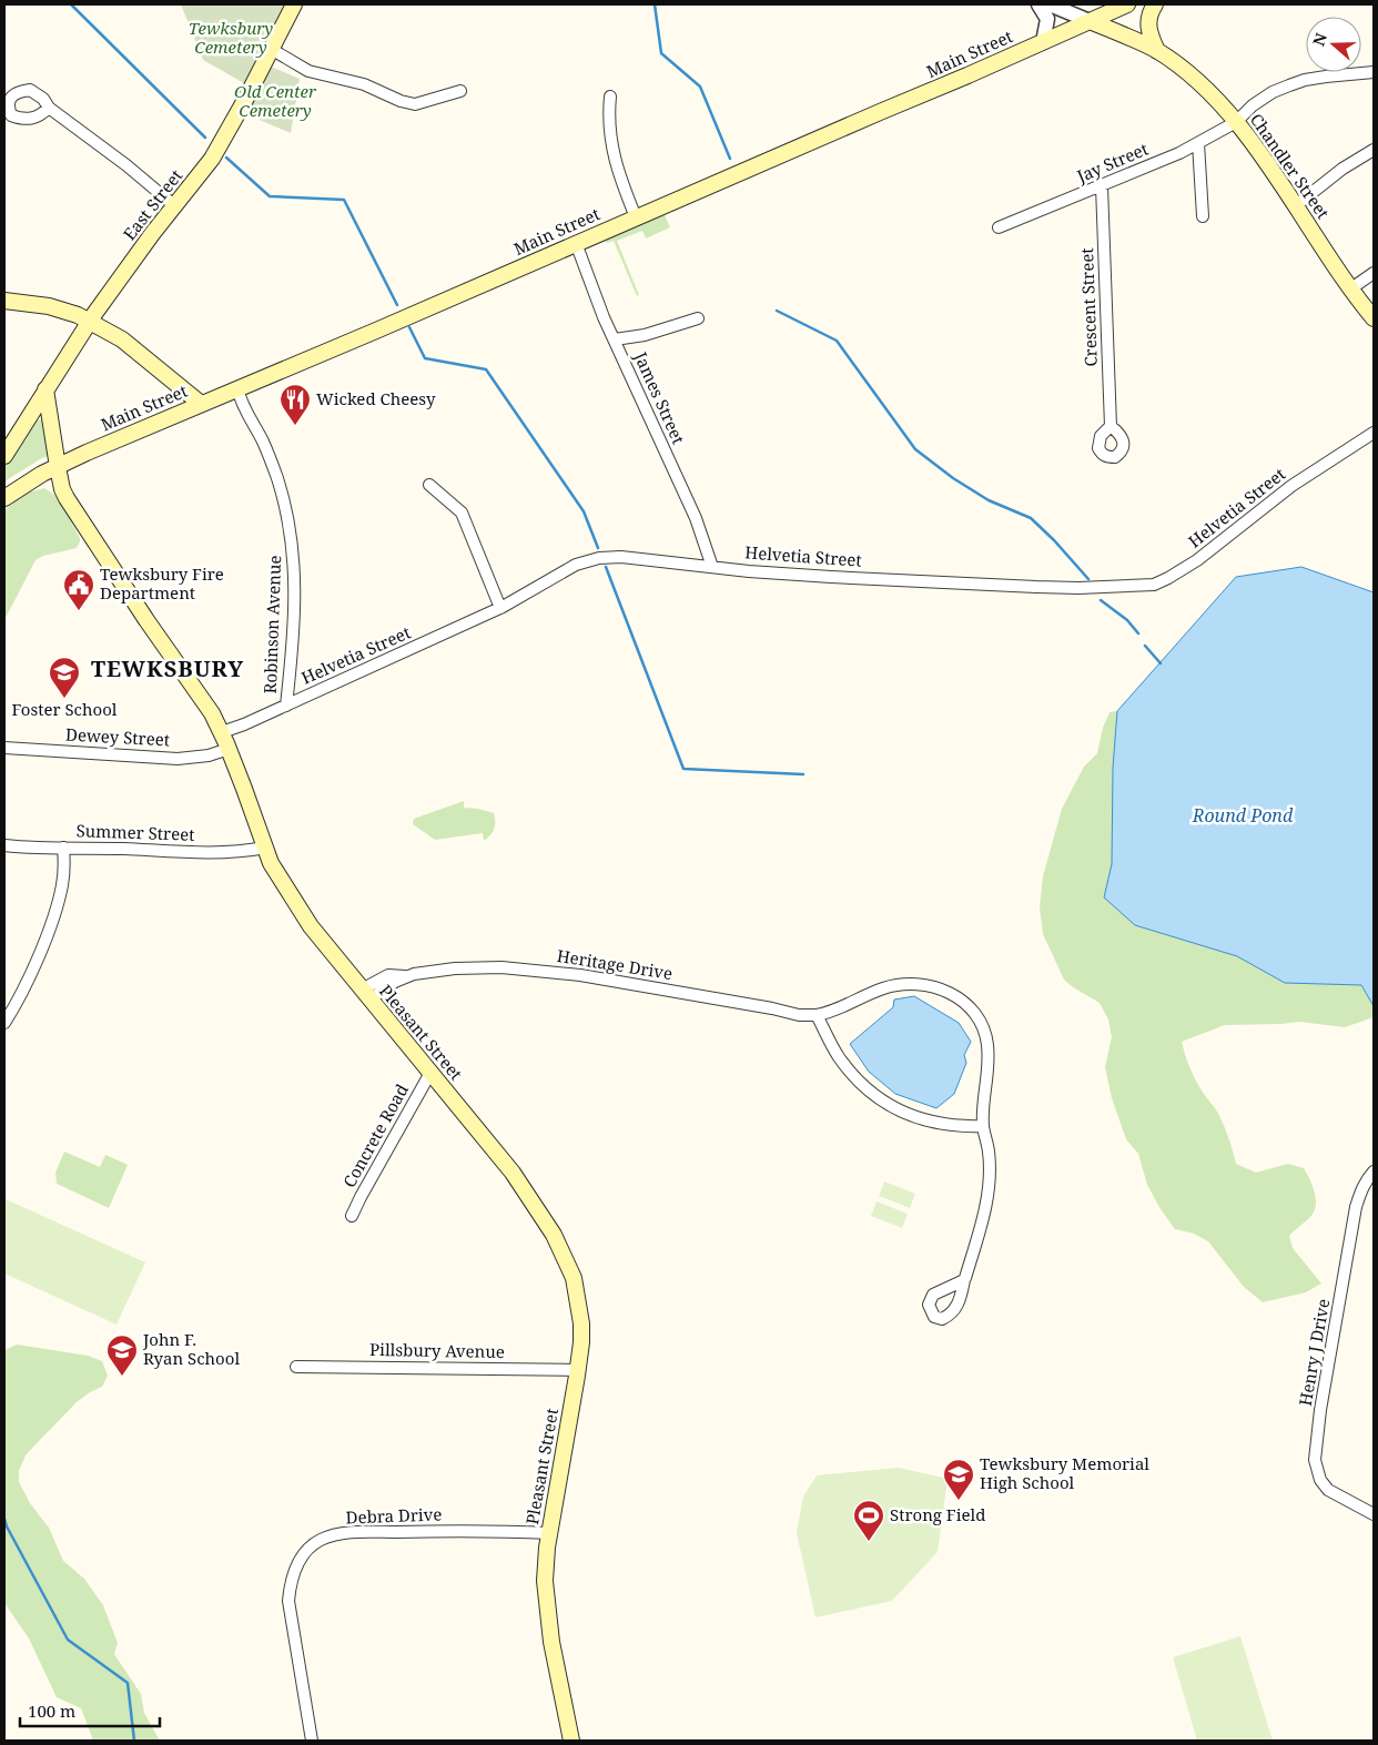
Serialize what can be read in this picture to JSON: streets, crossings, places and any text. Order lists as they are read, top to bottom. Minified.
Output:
{"streets":{"main road":["Main Street","Chandler Street","East Street","Pleasant Street"],"street":["Jay Street","Crescent Street","James Street","Helvetia Street","Robinson Avenue","Dewey Street","Summer Street","Heritage Drive","Concrete Road","Pillsbury Avenue","Henry J Drive","Debra Drive"]},"crossings":[["Main Street","Chandler Street"],["Main Street","James Street"],["Main Street","Robinson Avenue"],["Main Street","Pleasant Street"],["Jay Street","Chandler Street"],["Jay Street","Crescent Street"],["East Street","Pleasant Street"],["James Street","Helvetia Street"],["Helvetia Street","Robinson Avenue"],["Helvetia Street","Pleasant Street"],["Dewey Street","Pleasant Street"],["Summer Street","Pleasant Street"],["Heritage Drive","Pleasant Street"],["Pleasant Street","Concrete Road"],["Pleasant Street","Pillsbury Avenue"],["Pleasant Street","Debra Drive"]],"districts":["TEWKSBURY"],"water":["Round Pond"],"parks":["Tewksbury Cemetery","Old Center Cemetery"],"places":{"restaurant":["Wicked Cheesy"],"public building":["Tewksbury Fire Department"],"school or university":["Foster School","John F. Ryan School","Tewksbury Memorial High School"],"sports":["Strong Field"]},"scale_bar":"100 m","north":"left"}
